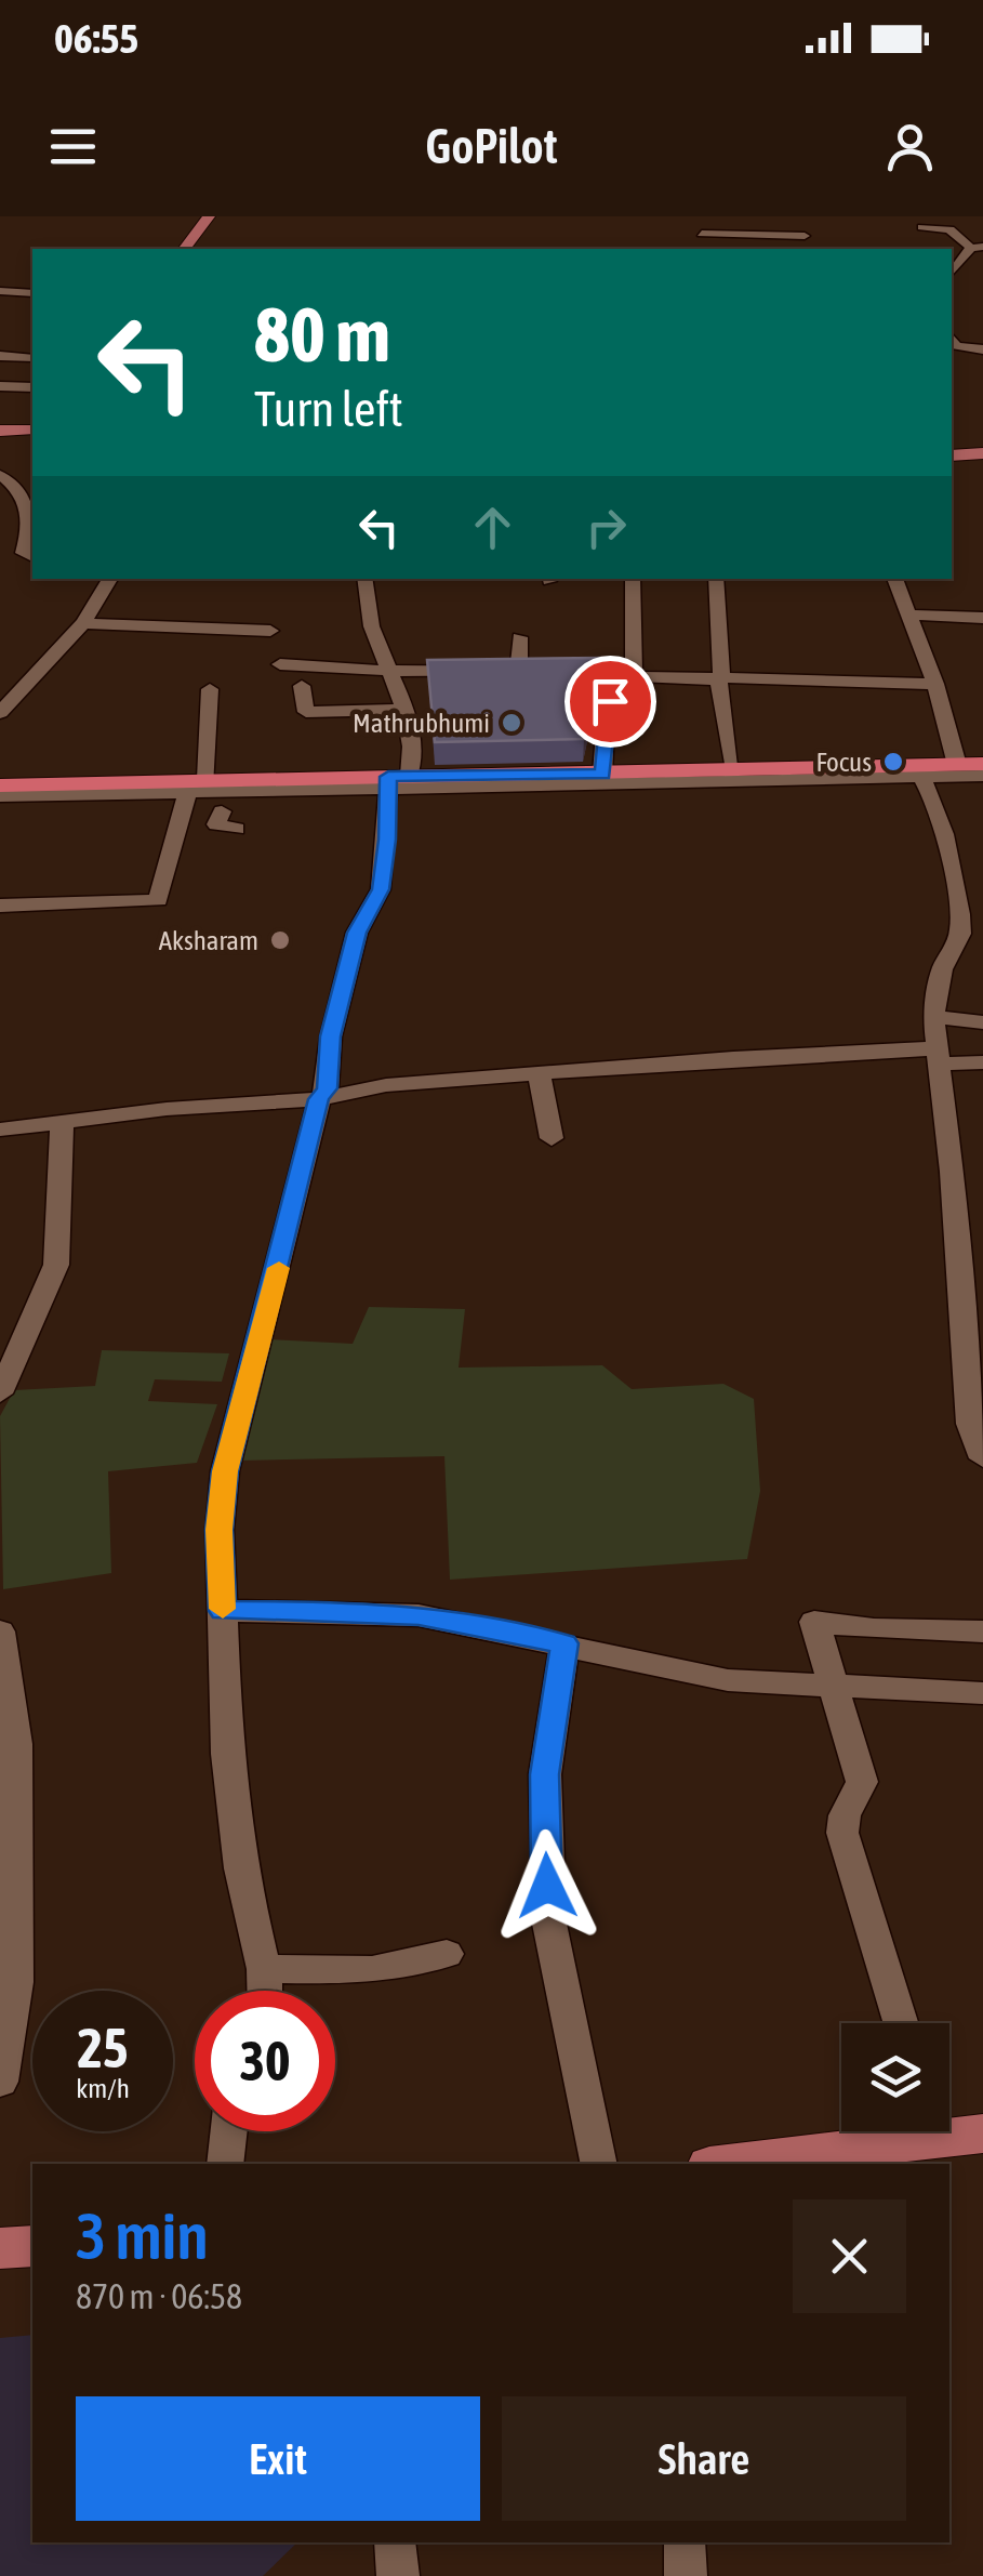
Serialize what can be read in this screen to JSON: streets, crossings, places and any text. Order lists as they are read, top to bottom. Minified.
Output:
{"places":["Mathrubhumi","Focus","Aksharam"],"page":{"status":"06:55","header":"GoPilot","turn":["80 m","Turn left"],"speed":"25 km/h","limit":"30","heading":["3 min","870 m · 06:58"],"buttons":["Exit","Share"]}}
